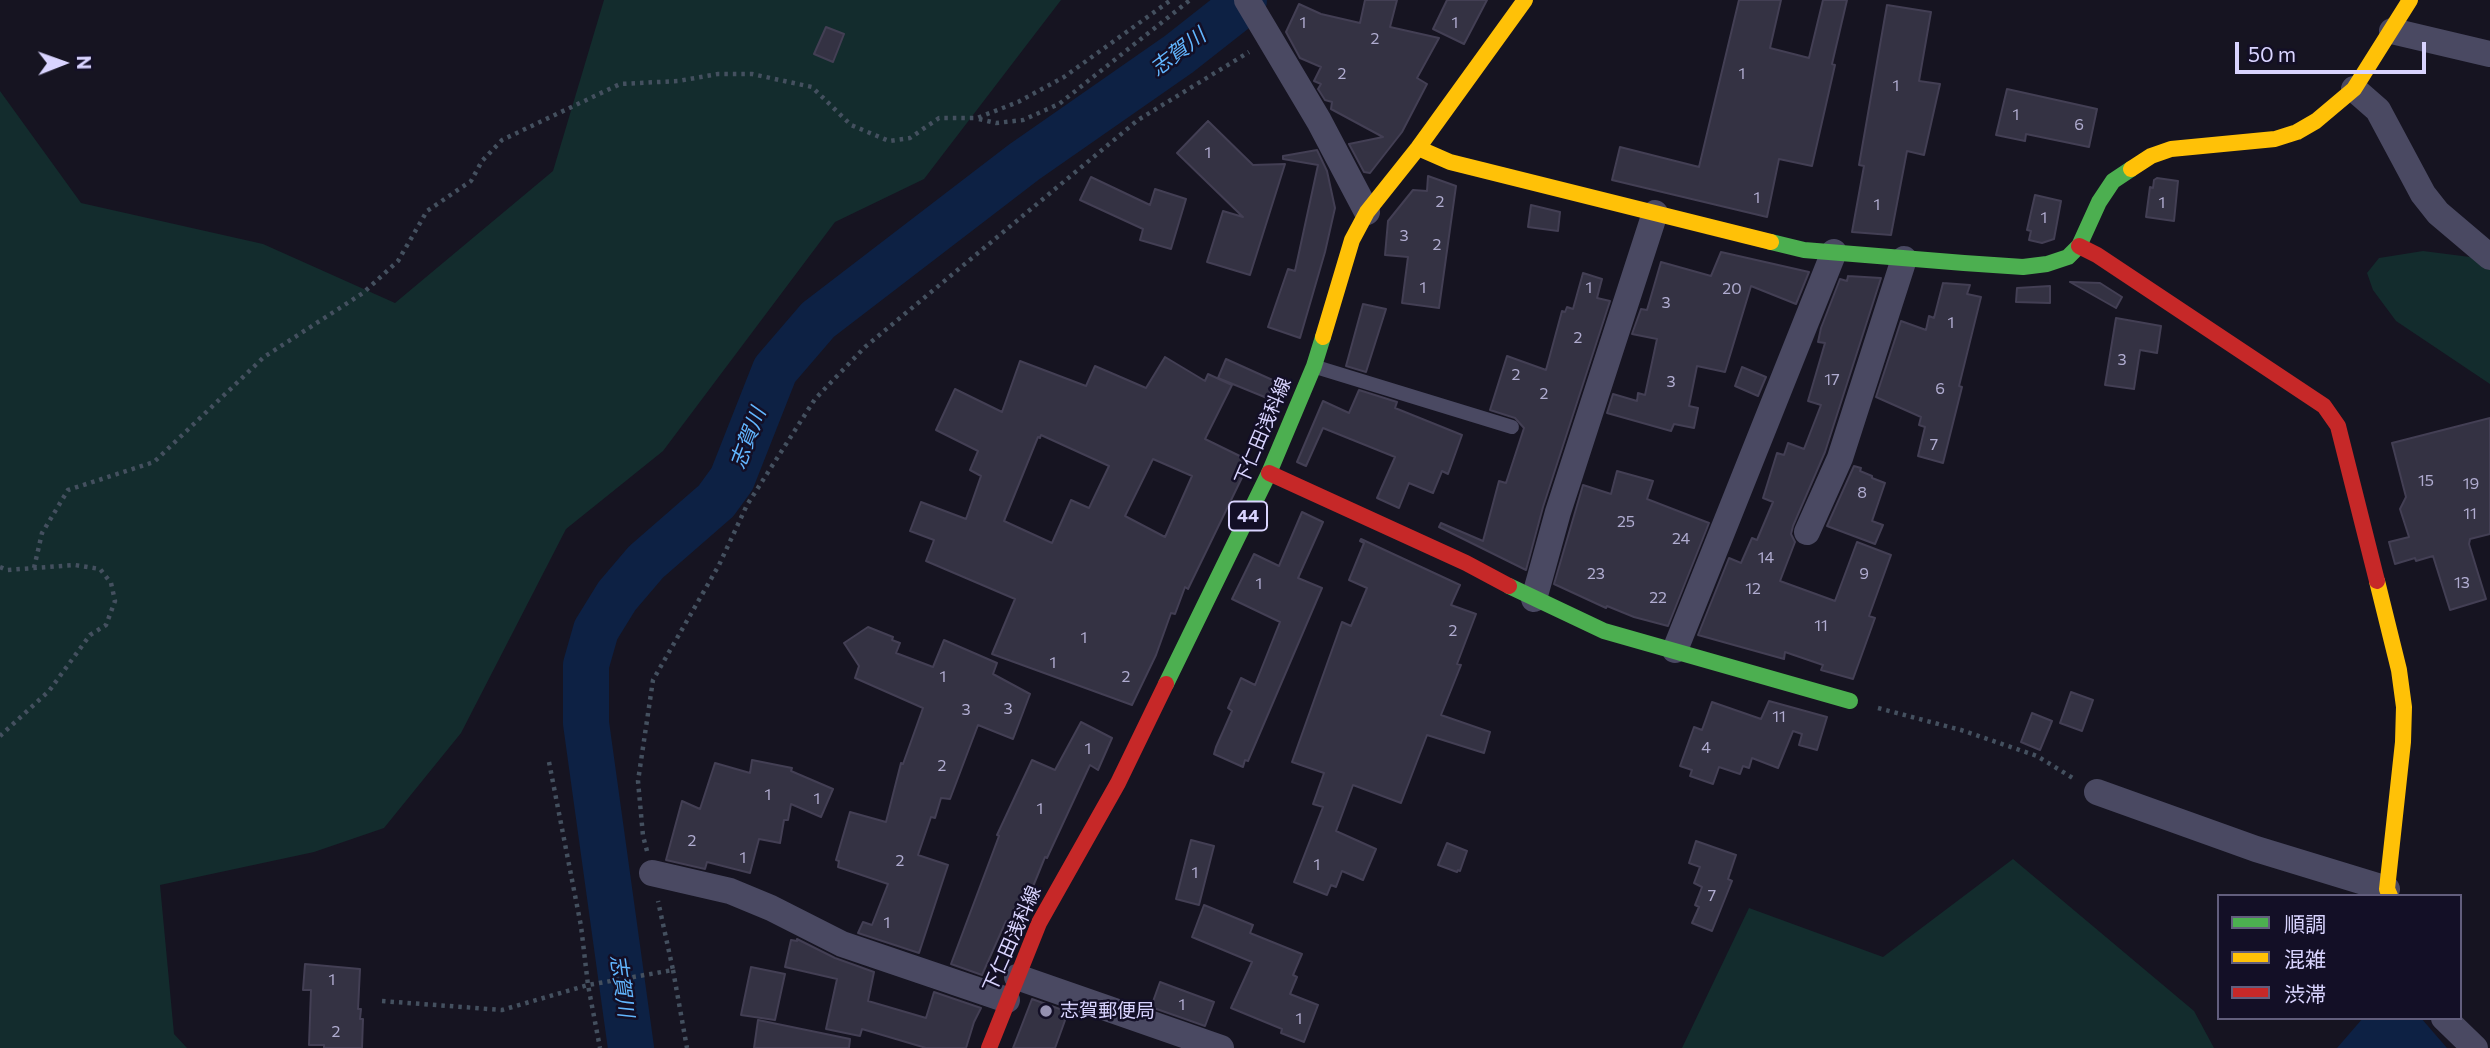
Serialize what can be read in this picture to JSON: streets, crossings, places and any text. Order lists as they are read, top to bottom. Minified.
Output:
{"streets":{"street":["下仁田浅科線","44"]},"water":["志賀川"],"places":["志賀郵便局"],"house_numbers":["1","1","2","2","1","1","1","6","1","1","2","1","1","1","3","2","1","1","20","3","1","2","3","2","17","3","6","2","7","15","19","8","11","25","24","14","23","9","13","1","12","22","11","2","1","1","1","2","3","3","11","4","1","2","1","1","1","2","1","2","1","1","7","1","1","1","1","2"],"legend":["順調","混雑","渋滞"],"scale_bar":"50 m","north":"right"}
